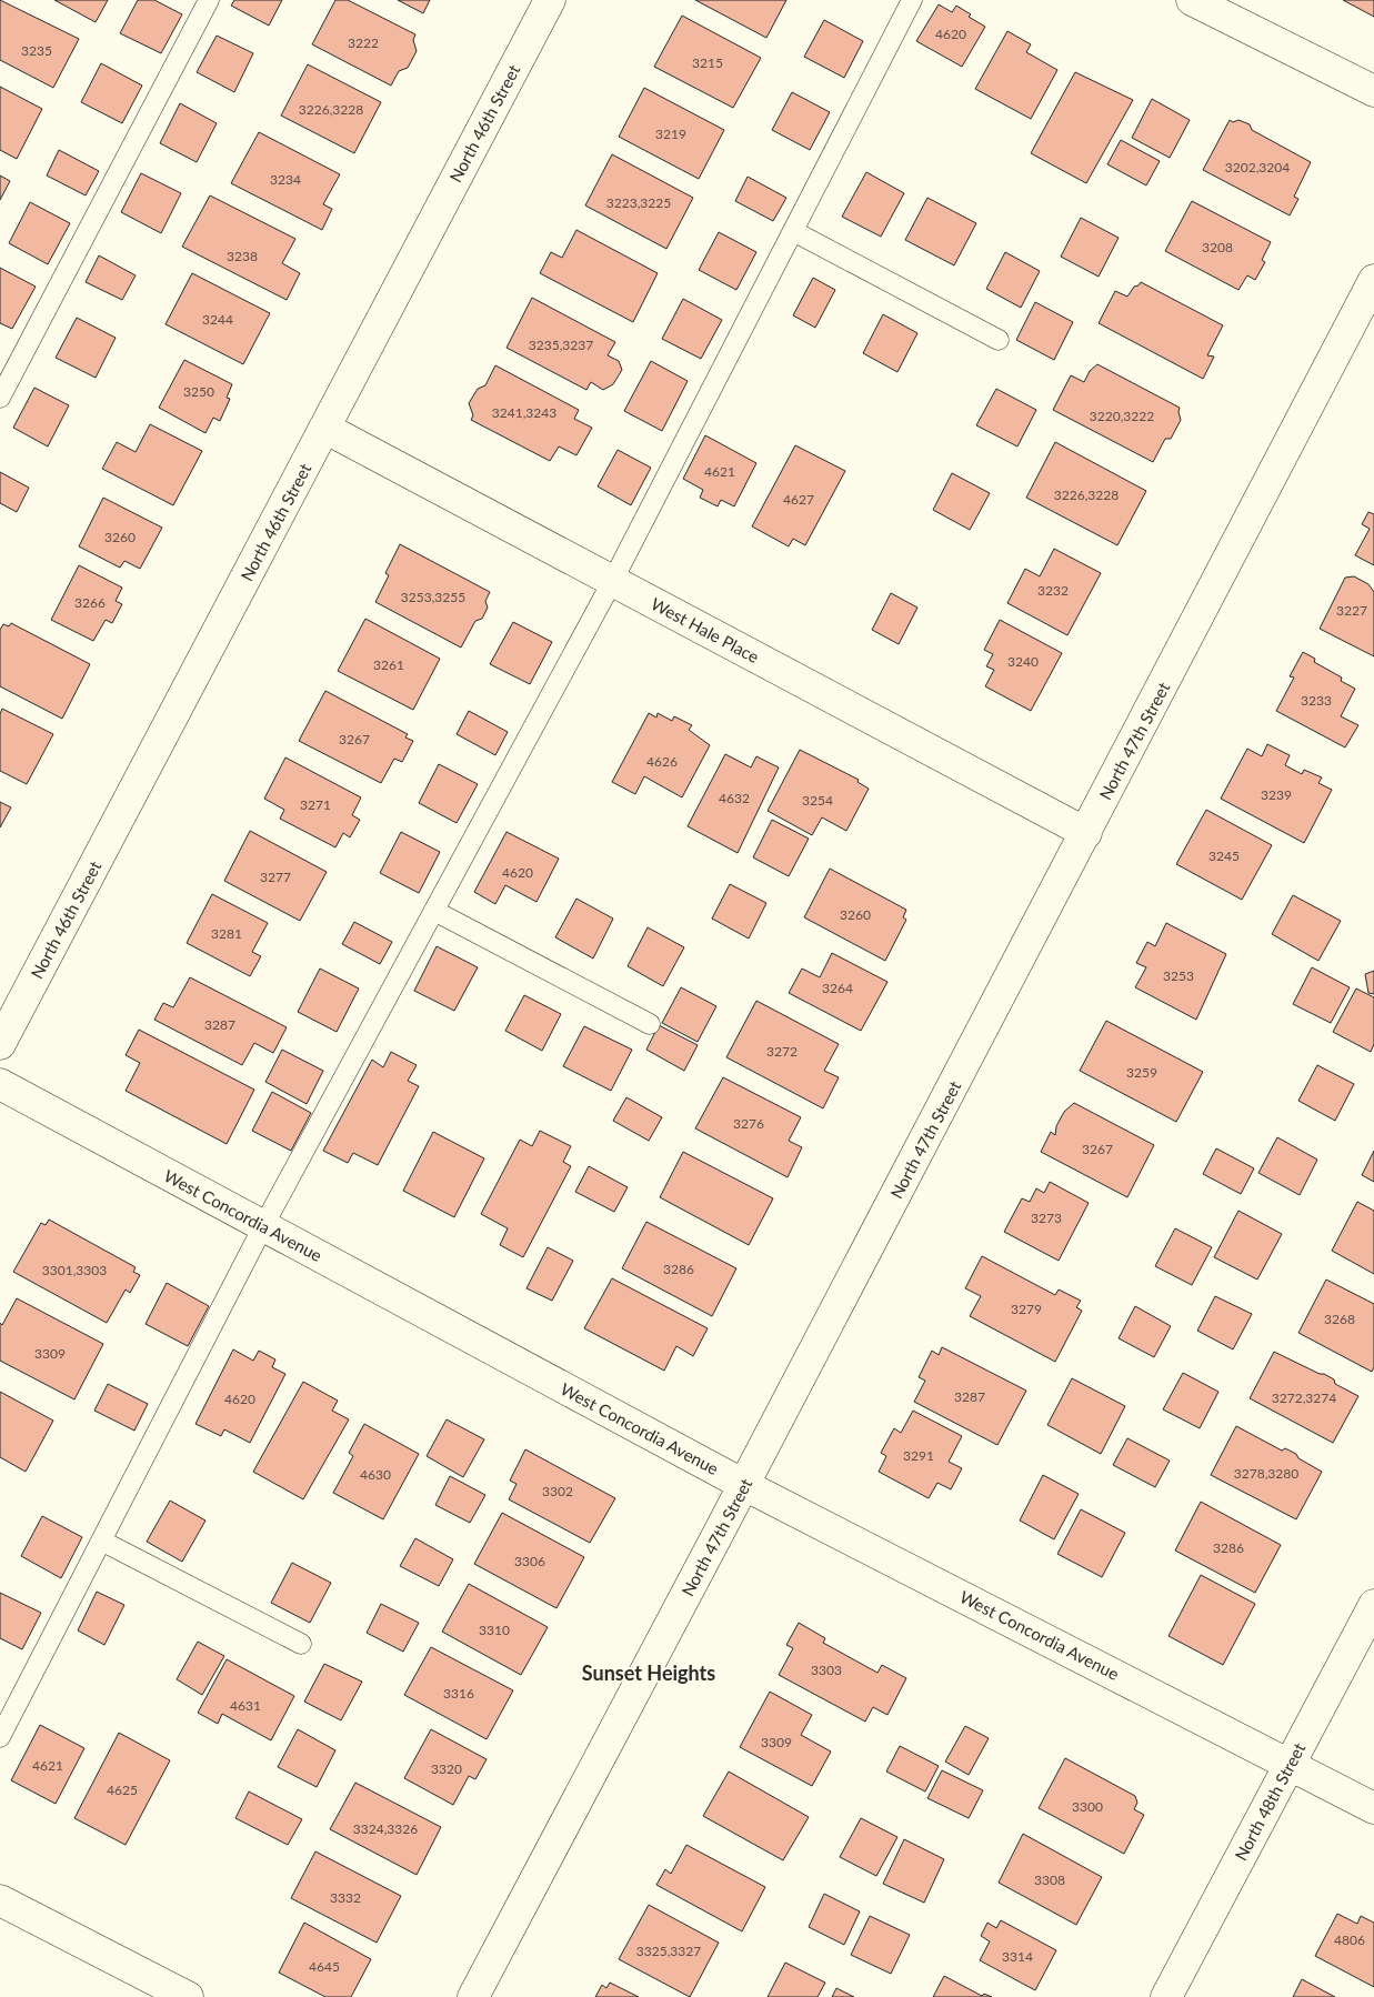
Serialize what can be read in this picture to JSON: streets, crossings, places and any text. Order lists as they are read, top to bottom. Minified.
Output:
{"streets":{"street":["North 46th Street","West Hale Place","North 47th Street","West Concordia Avenue","North 48th Street"]},"crossings":[["North 46th Street","West Hale Place"],["West Hale Place","North 47th Street"],["North 47th Street","West Concordia Avenue"],["West Concordia Avenue","North 48th Street"]],"districts":["Sunset Heights"],"house_numbers":["4620","3222","3235","3215","3226,3228","3219","3202,3204","3234","3223,3225","3208","3238","3244","3235,3237","3250","3241,3243","3220,3222","4621","3226,3228","4627","3260","3232","3253,3255","3266","3227","3240","3261","3233","3267","4626","3239","4632","3254","3271","3245","4620","3277","3260","3281","3253","3264","3287","3272","3259","3276","3267","3273","3286","3301,3303","3279","3268","3309","3287","3272,3274","4620","3291","3278,3280","4630","3302","3286","3306","3310","3303","3316","4631","3309","4621","3320","4625","3300","3324,3326","3308","3332","4806","3325,3327","3314","4645"]}
